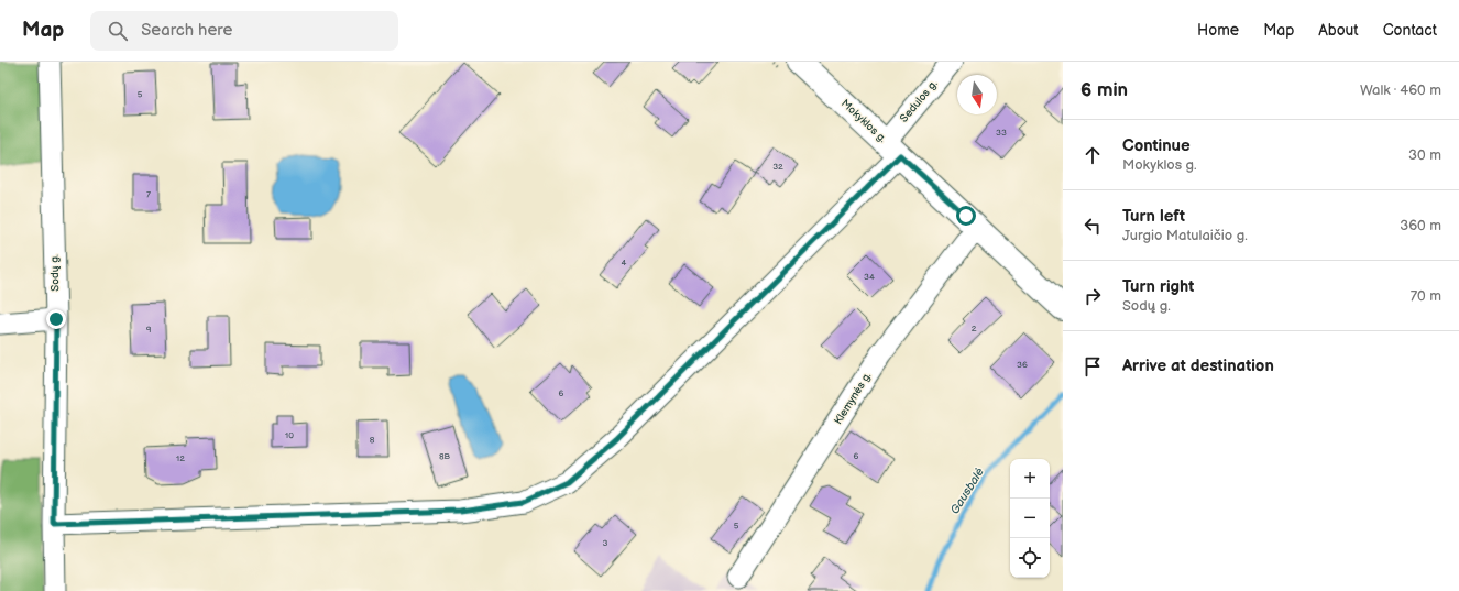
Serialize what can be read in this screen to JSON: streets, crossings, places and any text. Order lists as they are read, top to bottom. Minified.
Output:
{"streets":{"main road":["Mokyklos g."],"street":["Sedulos g.","Sodų g.","Klemynės g."]},"crossings":[["Sedulos g.","Mokyklos g."],["Sedulos g.","Sodų g."],["Mokyklos g.","Klemynės g."]],"water":["Gausbalė"],"house_numbers":["5","33","32","7","4","34","2","9","36","6","10","8","8B","6","12","5","3"],"north":"bottom","page":{"header":"Map","search":"Search here","nav":["Home","Map","About","Contact"],"heading":["6 min","Walk · 460 m"],"list":[["Continue","Mokyklos g.","30 m"],["Turn left","Jurgio Matulaičio g.","360 m"],["Turn right","Sodų g.","70 m"],"Arrive at destination"],"map_buttons":["+","−"]}}
